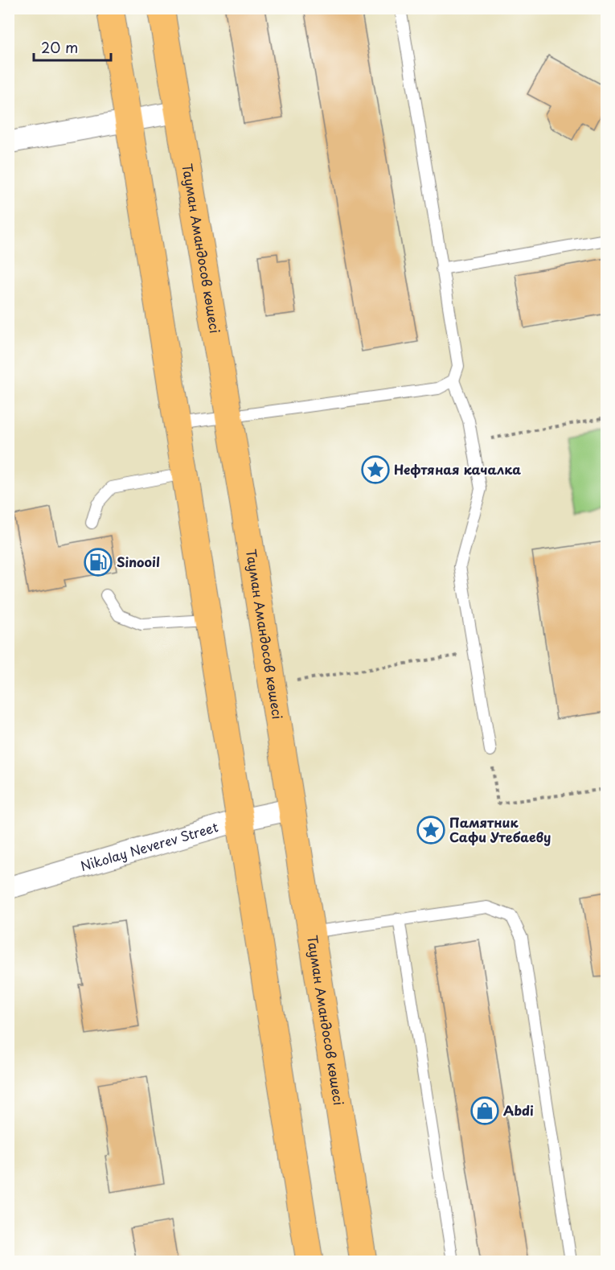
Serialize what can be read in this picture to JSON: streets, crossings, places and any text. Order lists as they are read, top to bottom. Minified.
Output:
{"streets":{"main road":["Тауман Амандосов көшесі"],"street":["Nikolay Neverev Street"]},"crossings":[["Тауман Амандосов көшесі","Nikolay Neverev Street"]],"places":{"place":["Нефтяная качалка","Памятник Сафи Утебаеву"],"fuel station":["Sinooil"],"shop":["Abdi"]},"scale_bar":"20 m"}
